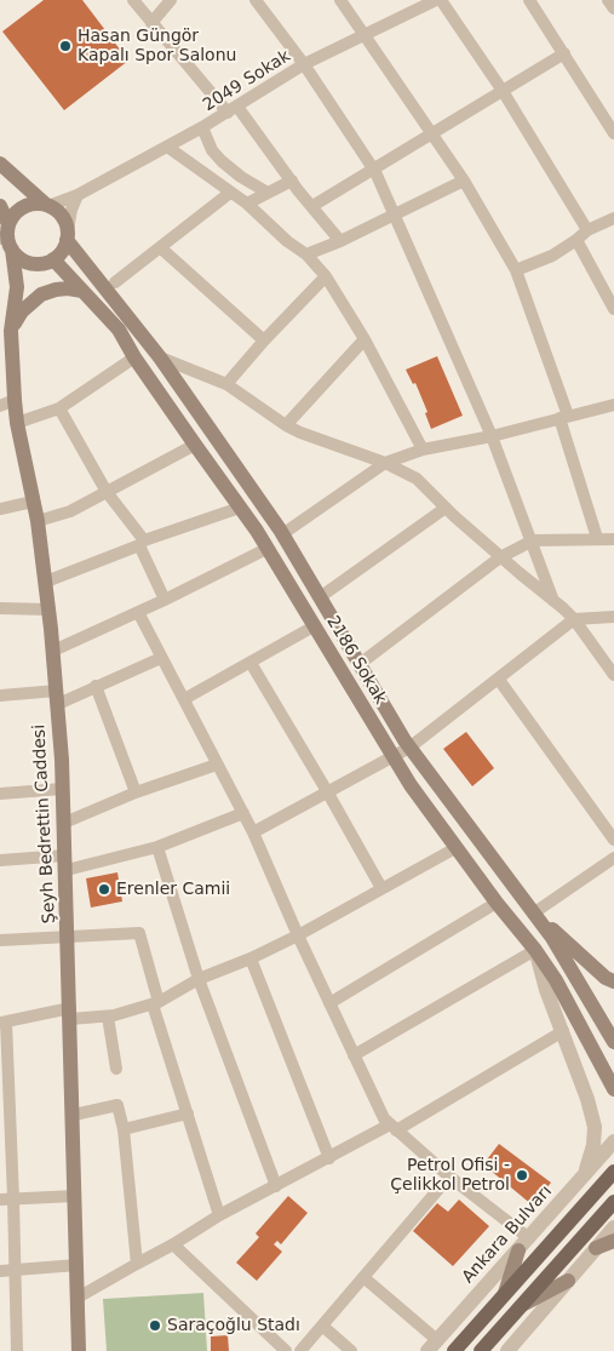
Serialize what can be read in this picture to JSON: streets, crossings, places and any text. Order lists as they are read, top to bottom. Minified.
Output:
{"streets":{"main road":["2186 Sokak","Şeyh Bedrettin Caddesi"],"street":["2049 Sokak","Ankara Bulvarı"]},"crossings":[["2049 Sokak","2186 Sokak"],["2049 Sokak","Şeyh Bedrettin Caddesi"],["2186 Sokak","Şeyh Bedrettin Caddesi"]],"places":["Hasan Güngör Kapalı Spor Salonu","Erenler Camii","Petrol Ofisi - Çelikkol Petrol","Saraçoğlu Stadı"]}
